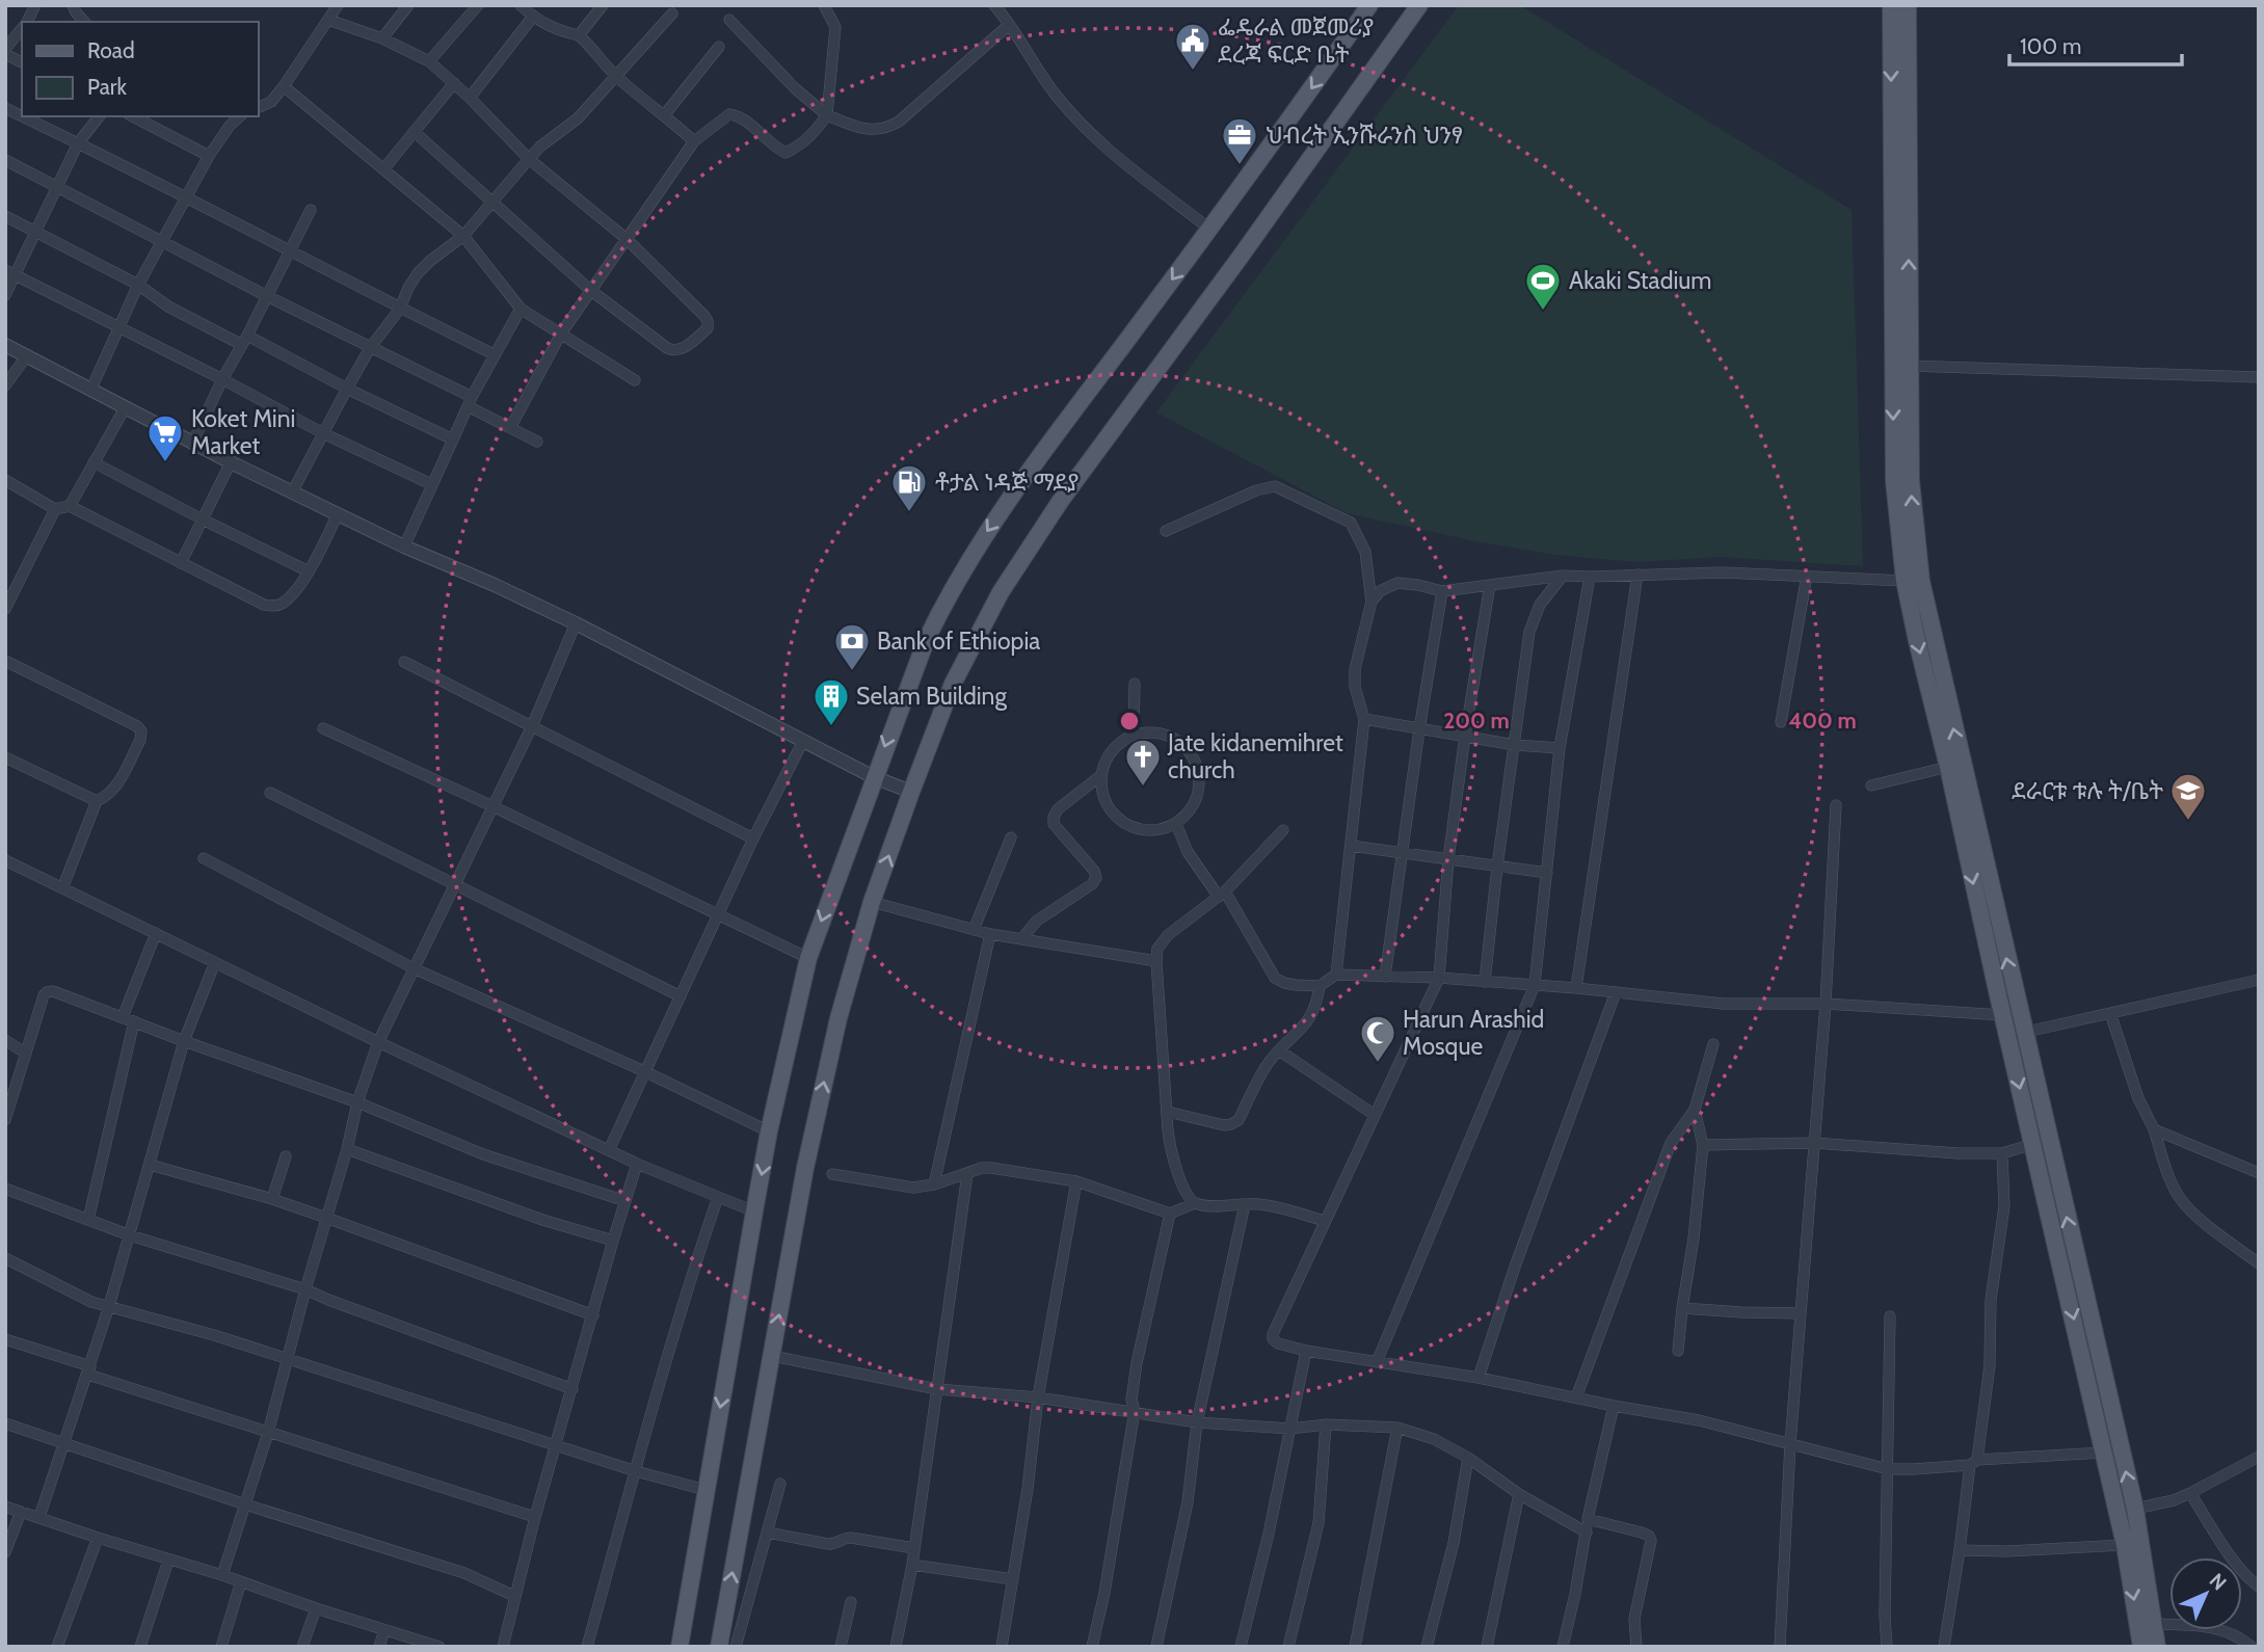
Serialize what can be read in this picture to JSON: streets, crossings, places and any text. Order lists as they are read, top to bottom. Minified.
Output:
{"places":{"public building":["ፌዴራል መጀመሪያ ደረጃ ፍርድ ቤት"],"office":["ህብረት ኢንሹራንስ ህንፃ"],"sports":["Akaki Stadium"],"supermarket":["Koket Mini Market"],"fuel station":["ቶታል ነዳጅ ማደያ"],"bank":["Bank of Ethiopia"],"building":["Selam Building"],"church":["Jate kidanemihret church"],"school or university":["ደራርቱ ቱሉ ት/ቤት"],"mosque":["Harun Arashid Mosque"]},"legend":["Road","Park"],"scale_bar":"100 m","north":"top right","rings":["200 m","400 m"]}
